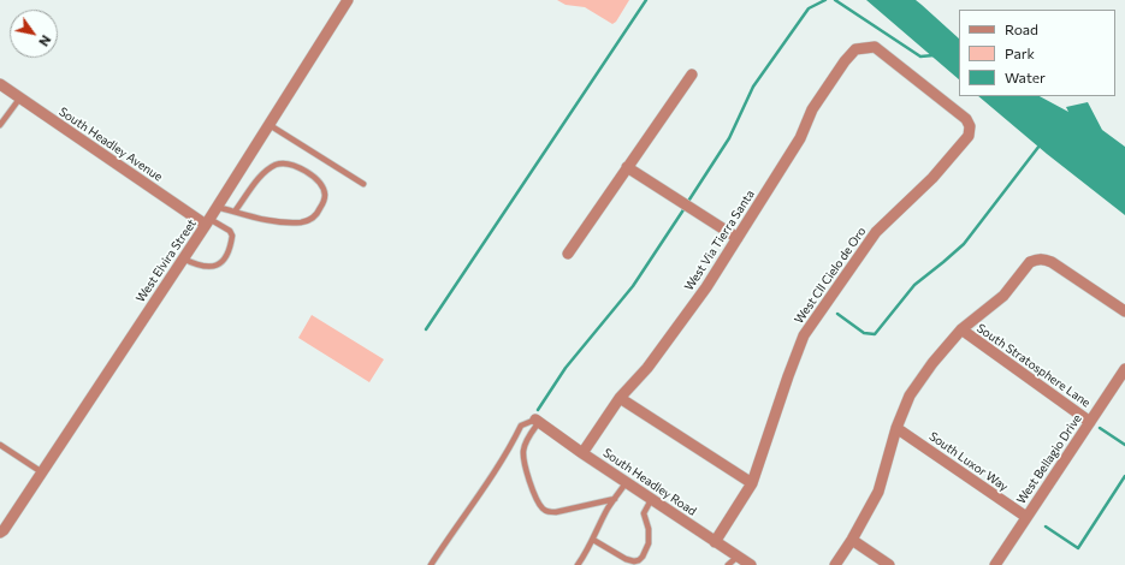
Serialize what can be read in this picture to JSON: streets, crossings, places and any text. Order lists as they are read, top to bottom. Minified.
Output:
{"streets":{"street":["South Headley Avenue","West Via Tierra Santa","West Elvira Street","West Cll Cielo de Oro","South Stratosphere Lane","West Bellagio Drive","South Luxor Way","South Headley Road"]},"crossings":[["South Headley Avenue","West Elvira Street"],["West Via Tierra Santa","West Cll Cielo de Oro"],["West Via Tierra Santa","South Headley Road"],["West Cll Cielo de Oro","South Headley Road"],["South Stratosphere Lane","West Bellagio Drive"],["West Bellagio Drive","South Luxor Way"]],"legend":["Road","Park","Water"],"north":"bottom right"}
